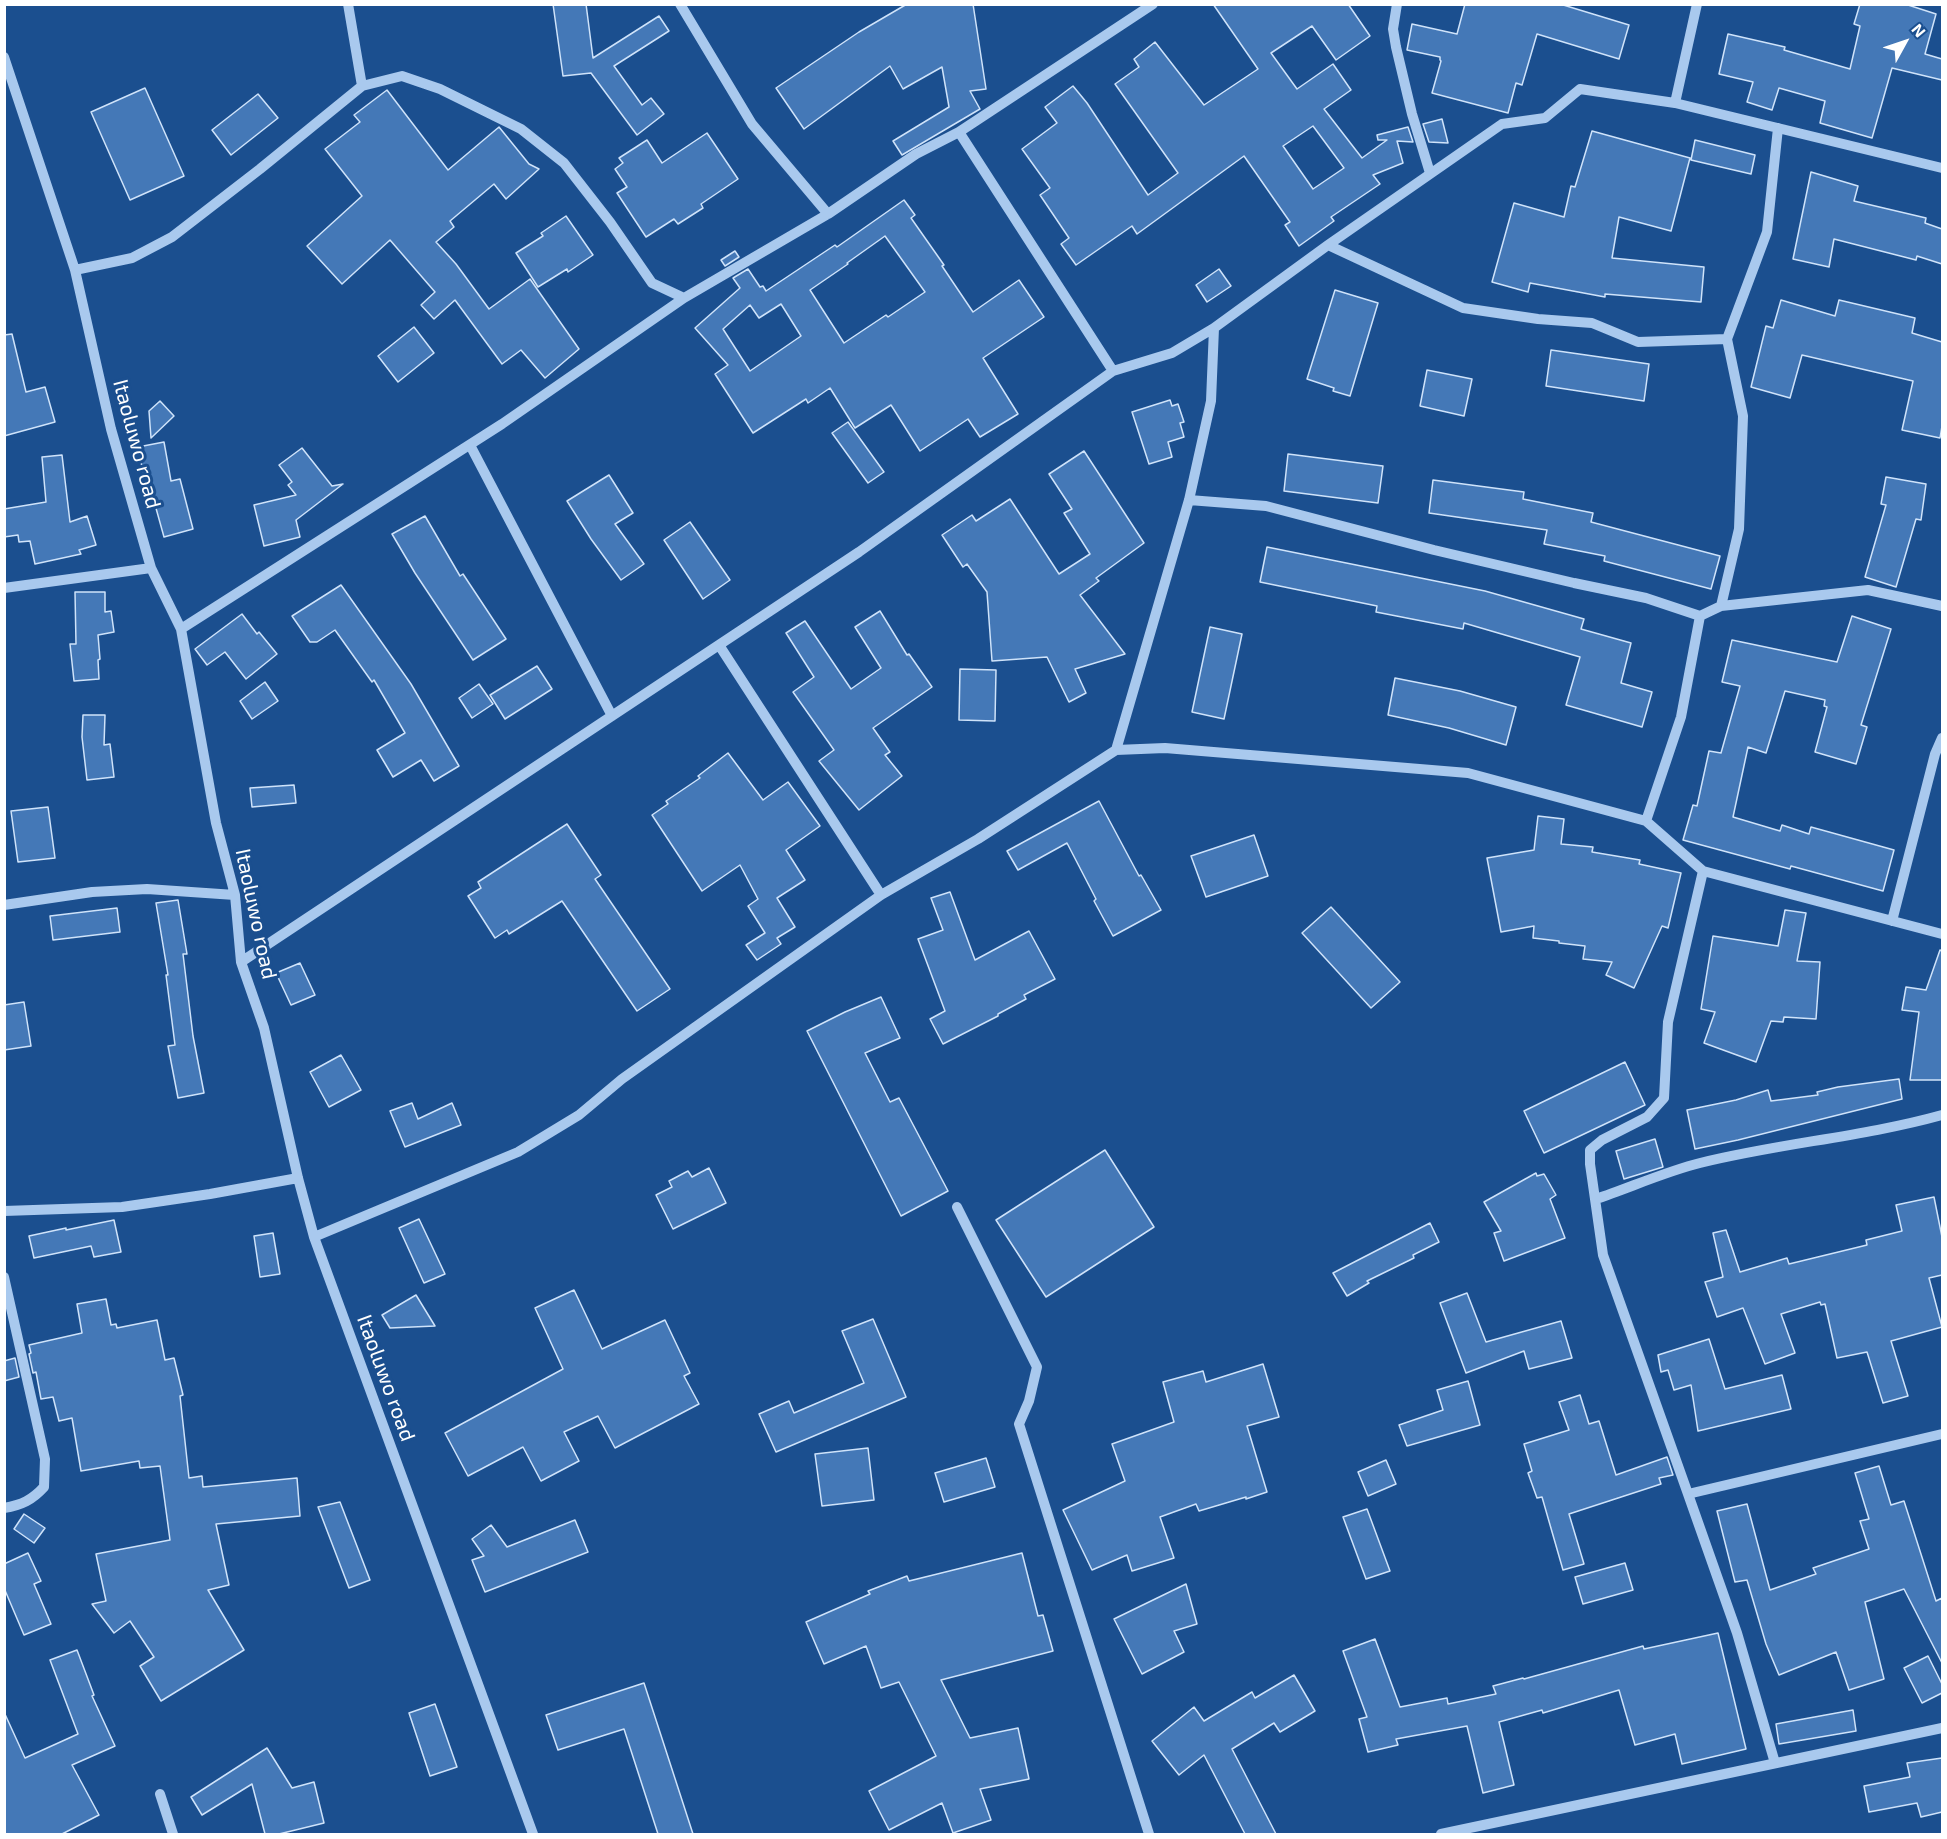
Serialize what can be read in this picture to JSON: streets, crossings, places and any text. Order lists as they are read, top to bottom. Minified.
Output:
{"streets":{"street":["Itaoluwo road"]},"north":"top right"}
